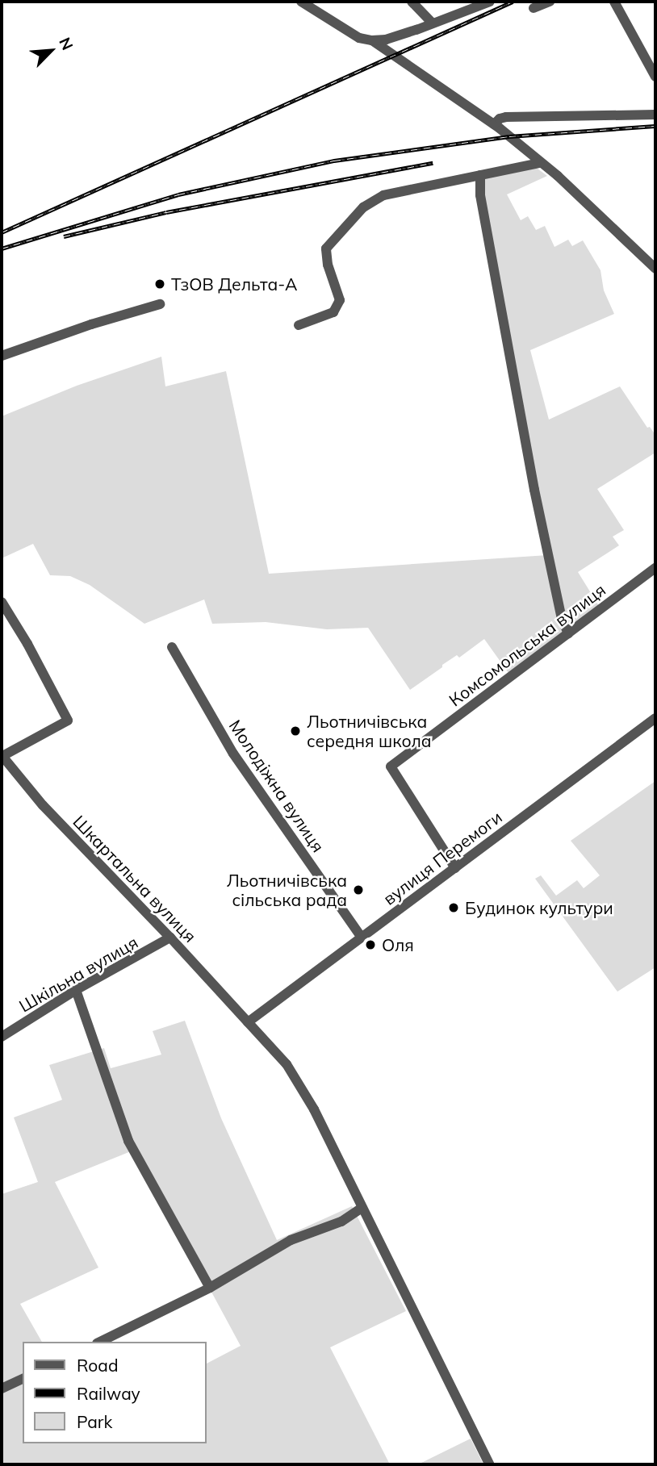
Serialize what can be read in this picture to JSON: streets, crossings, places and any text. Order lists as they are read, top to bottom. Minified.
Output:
{"streets":{"street":["Комсомольська вулиця","Молодіжна вулиця","вулиця Перемоги","Шкартальна вулиця","Шкільна вулиця"]},"crossings":[["Комсомольська вулиця","вулиця Перемоги"],["Молодіжна вулиця","вулиця Перемоги"],["вулиця Перемоги","Шкартальна вулиця"],["Шкартальна вулиця","Шкільна вулиця"]],"places":["ТзОВ Дельта-А","Льотничівська середня школа","Льотничівська сільська рада","Будинок культури","Оля"],"legend":["Road","Railway","Park"],"north":"top right"}
